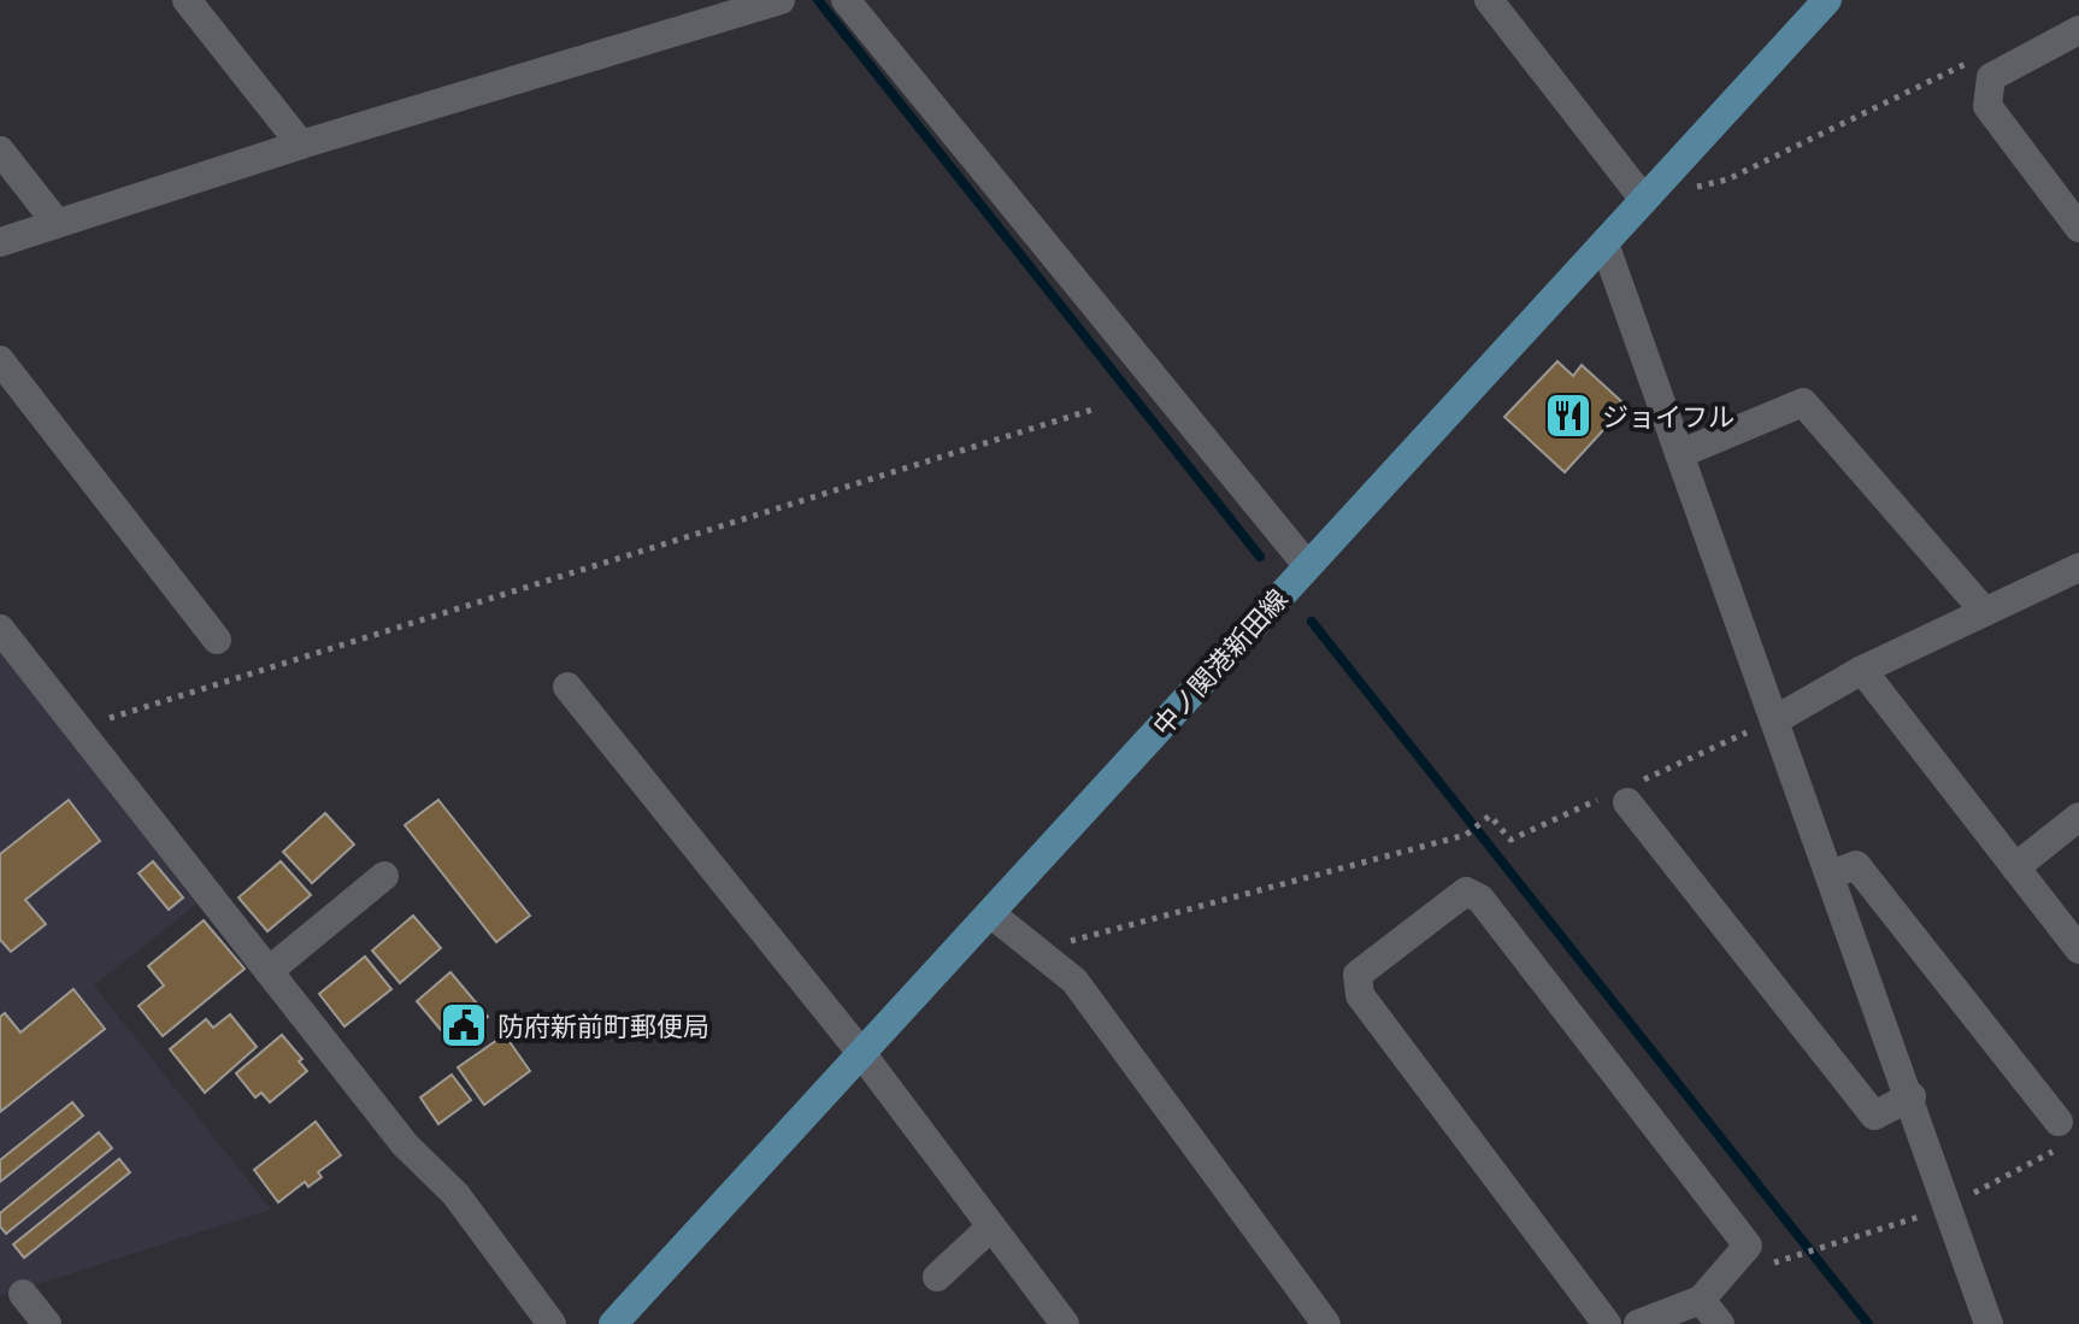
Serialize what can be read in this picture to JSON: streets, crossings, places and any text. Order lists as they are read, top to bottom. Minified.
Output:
{"streets":{"main road":["中ノ関港新田線"]},"places":{"restaurant":["ジョイフル"],"public building":["防府新前町郵便局"]}}
